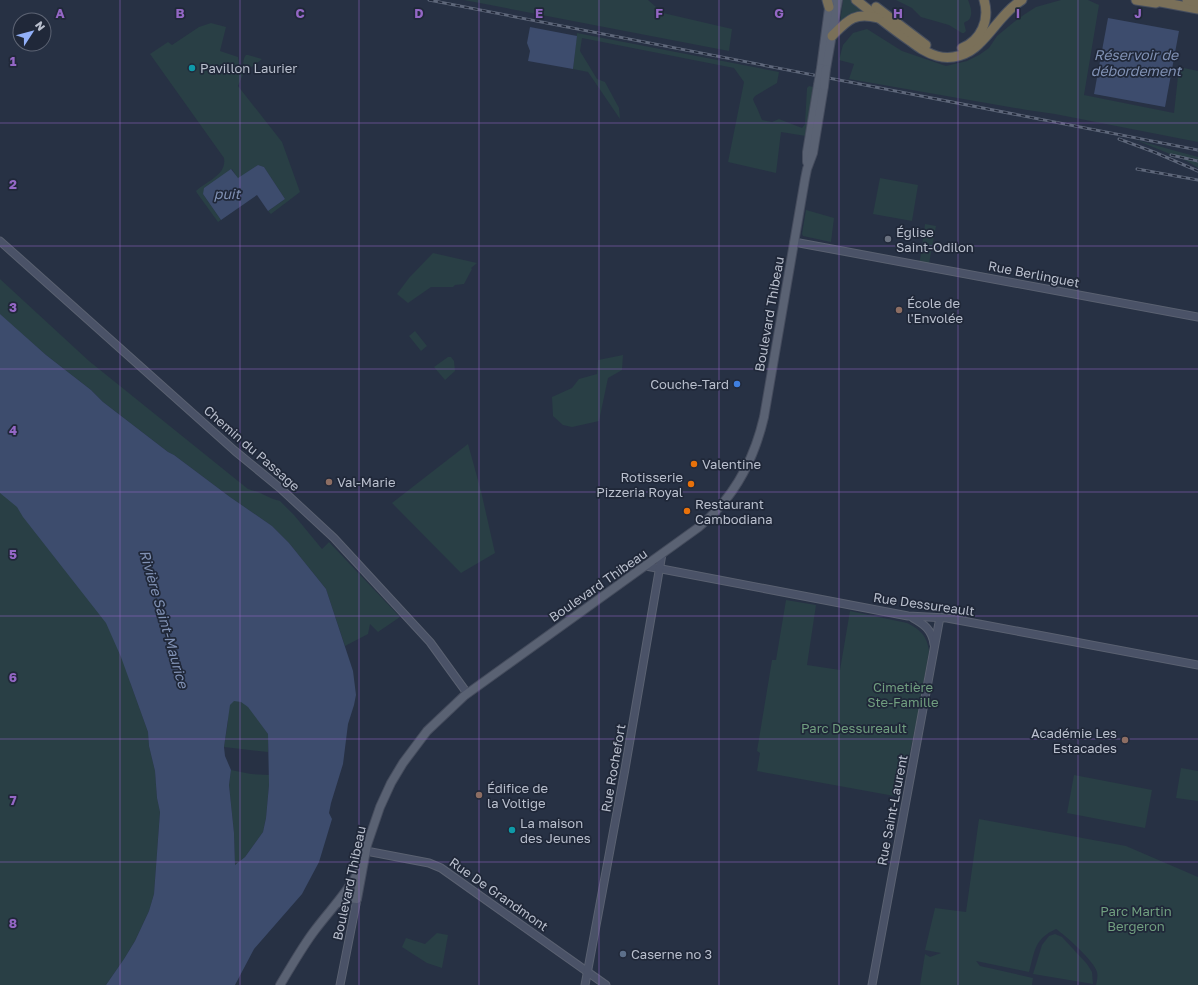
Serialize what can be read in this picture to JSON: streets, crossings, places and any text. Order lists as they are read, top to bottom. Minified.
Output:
{"streets":{"main road":["Boulevard Thibeau"],"street":["Rue Berlinguet","Chemin du Passage","Rue Dessureault","Rue Rochefort","Rue Saint-Laurent","Rue De Grandmont"]},"crossings":[["Rue Berlinguet","Boulevard Thibeau"],["Boulevard Thibeau","Chemin du Passage"],["Boulevard Thibeau","Rue Dessureault"],["Boulevard Thibeau","Rue Rochefort"],["Boulevard Thibeau","Rue De Grandmont"],["Rue Dessureault","Rue Rochefort"],["Rue Dessureault","Rue Saint-Laurent"],["Rue Rochefort","Rue De Grandmont"]],"water":["Réservoir de débordement","puit","Rivière Saint-Maurice"],"parks":["Cimetière Ste-Famille","Parc Dessureault","Parc Martin Bergeron"],"places":["Pavillon Laurier","Église Saint-Odilon","École de l'Envolée","Couche-Tard","Valentine","Val-Marie","Rotisserie Pizzeria Royal","Restaurant Cambodiana","Académie Les Estacades","Édifice de la Voltige","La maison des Jeunes","Caserne no 3"],"north":"top right","grid":{"columns":["A","B","C","D","E","F","G","H","I","J"],"rows":["1","2","3","4","5","6","7","8"]}}
